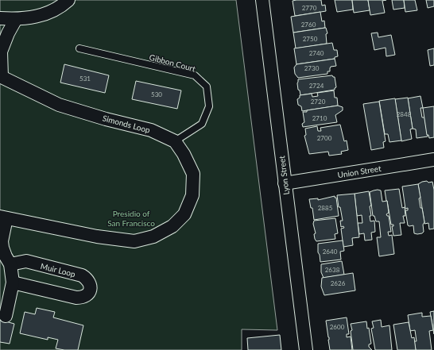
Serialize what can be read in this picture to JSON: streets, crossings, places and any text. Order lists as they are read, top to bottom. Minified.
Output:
{"streets":{"street":["Simonds Loop","Union Street","Lyon Street","Muir Loop"],"lane":["Gibbon Court"]},"crossings":[["Gibbon Court","Simonds Loop"],["Union Street","Lyon Street"]],"parks":["Presidio of San Francisco"],"house_numbers":["2770","2760","2750","2740","2730","531","2724","530","2720","2848","2710","2700","2885","2640","2638","2626","2600"]}
